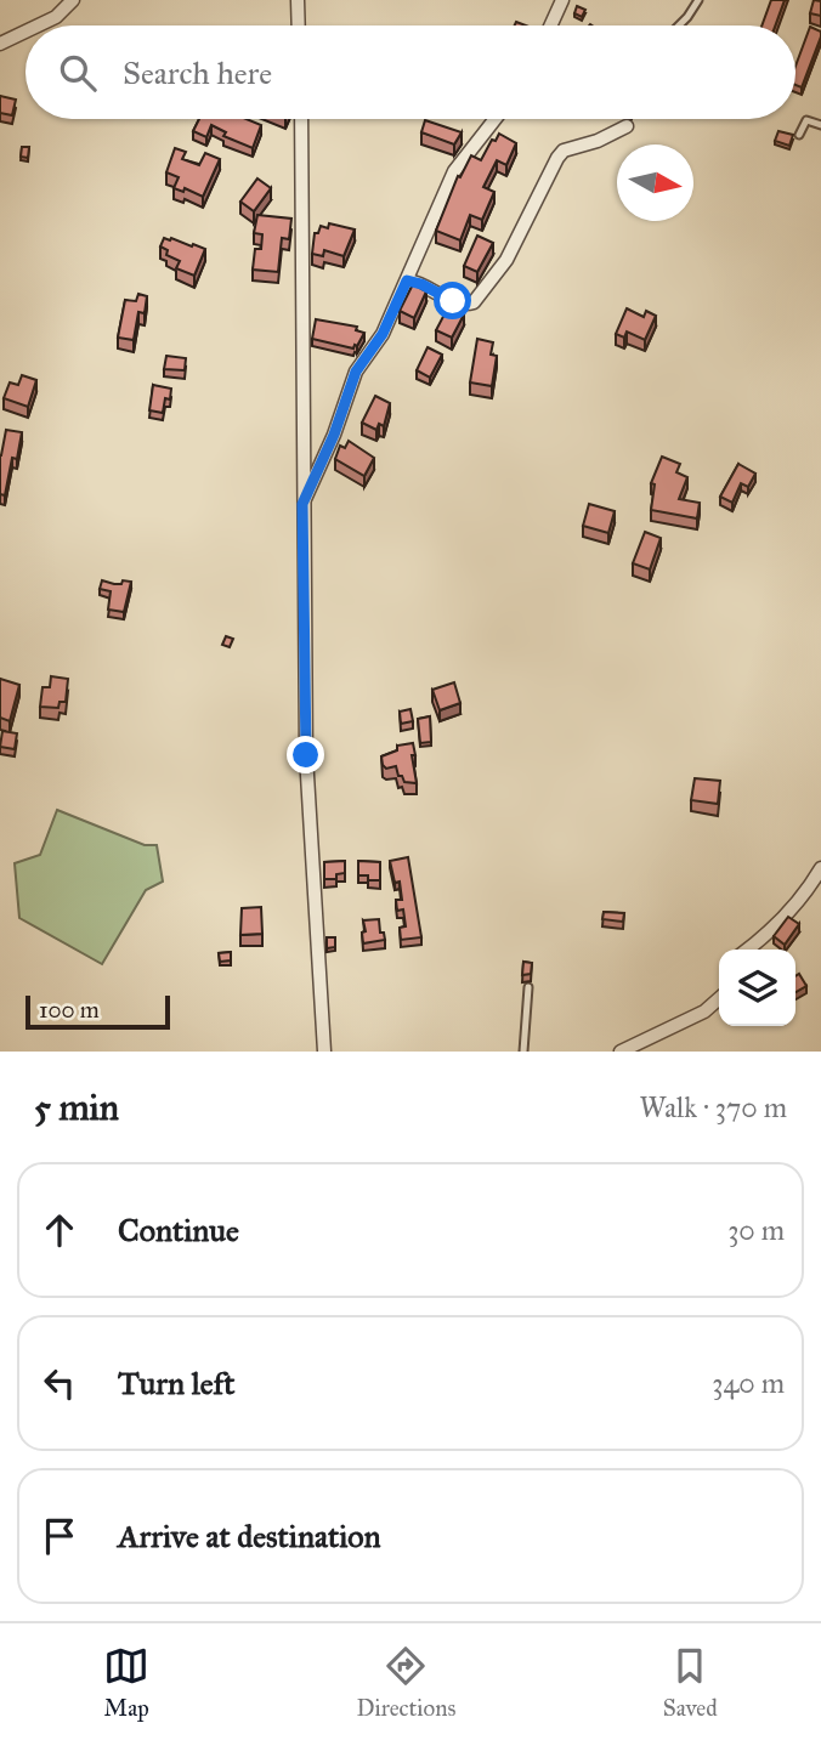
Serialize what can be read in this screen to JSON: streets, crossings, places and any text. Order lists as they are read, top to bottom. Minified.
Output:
{"scale_bar":"100 m","north":"right","page":{"search":"Search here","scale":"100 m","heading":["5 min","Walk · 370 m"],"list":[["Continue","30 m"],["Turn left","340 m"],"Arrive at destination"],"nav":["Map","Directions","Saved"]}}
